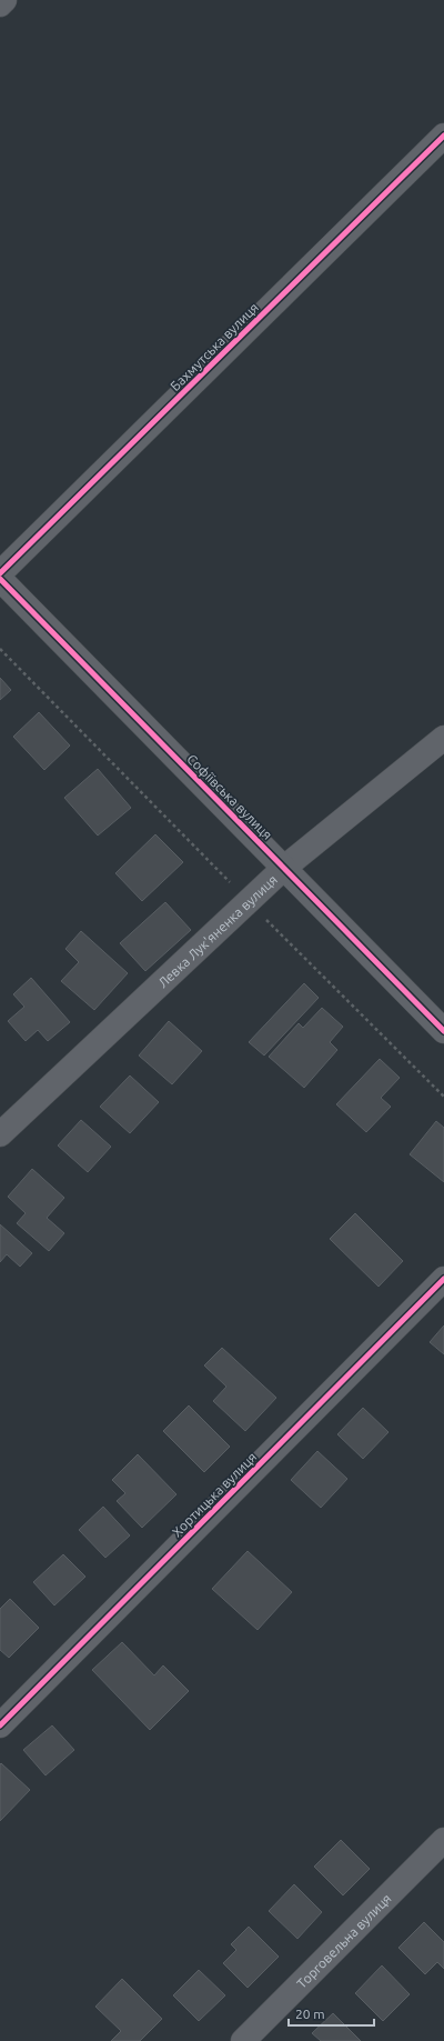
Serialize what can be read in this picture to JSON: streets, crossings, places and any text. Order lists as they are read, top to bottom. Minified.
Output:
{"streets":{"street":["Бахмутська вулиця","Софіївська вулиця","Левка Лук'яненка вулиця","Хортицька вулиця","Торговельна вулиця"]},"crossings":[["Софіївська вулиця","Левка Лук'яненка вулиця"]],"scale_bar":"20 m"}
